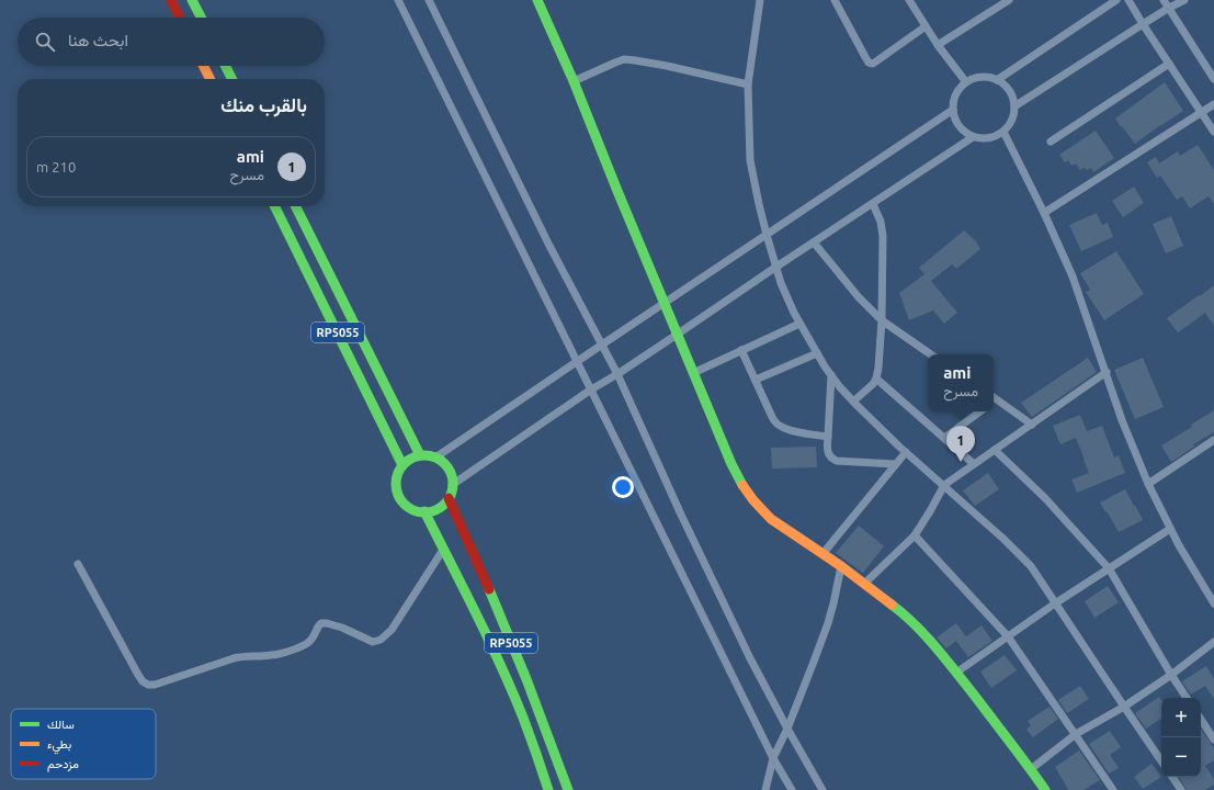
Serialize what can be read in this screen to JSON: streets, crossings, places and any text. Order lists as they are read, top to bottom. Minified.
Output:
{"streets":{"main road":["RP5055"]},"legend":["سالك","بطيء","مزدحم"],"page":{"search":"ابحث هنا","heading":"بالقرب منك","list":[{"mark":"1","name":"ami","note":"مسرح","value":"210 m"}],"popup":["ami","مسرح"],"pins":"1","map_buttons":["+","−"]}}
